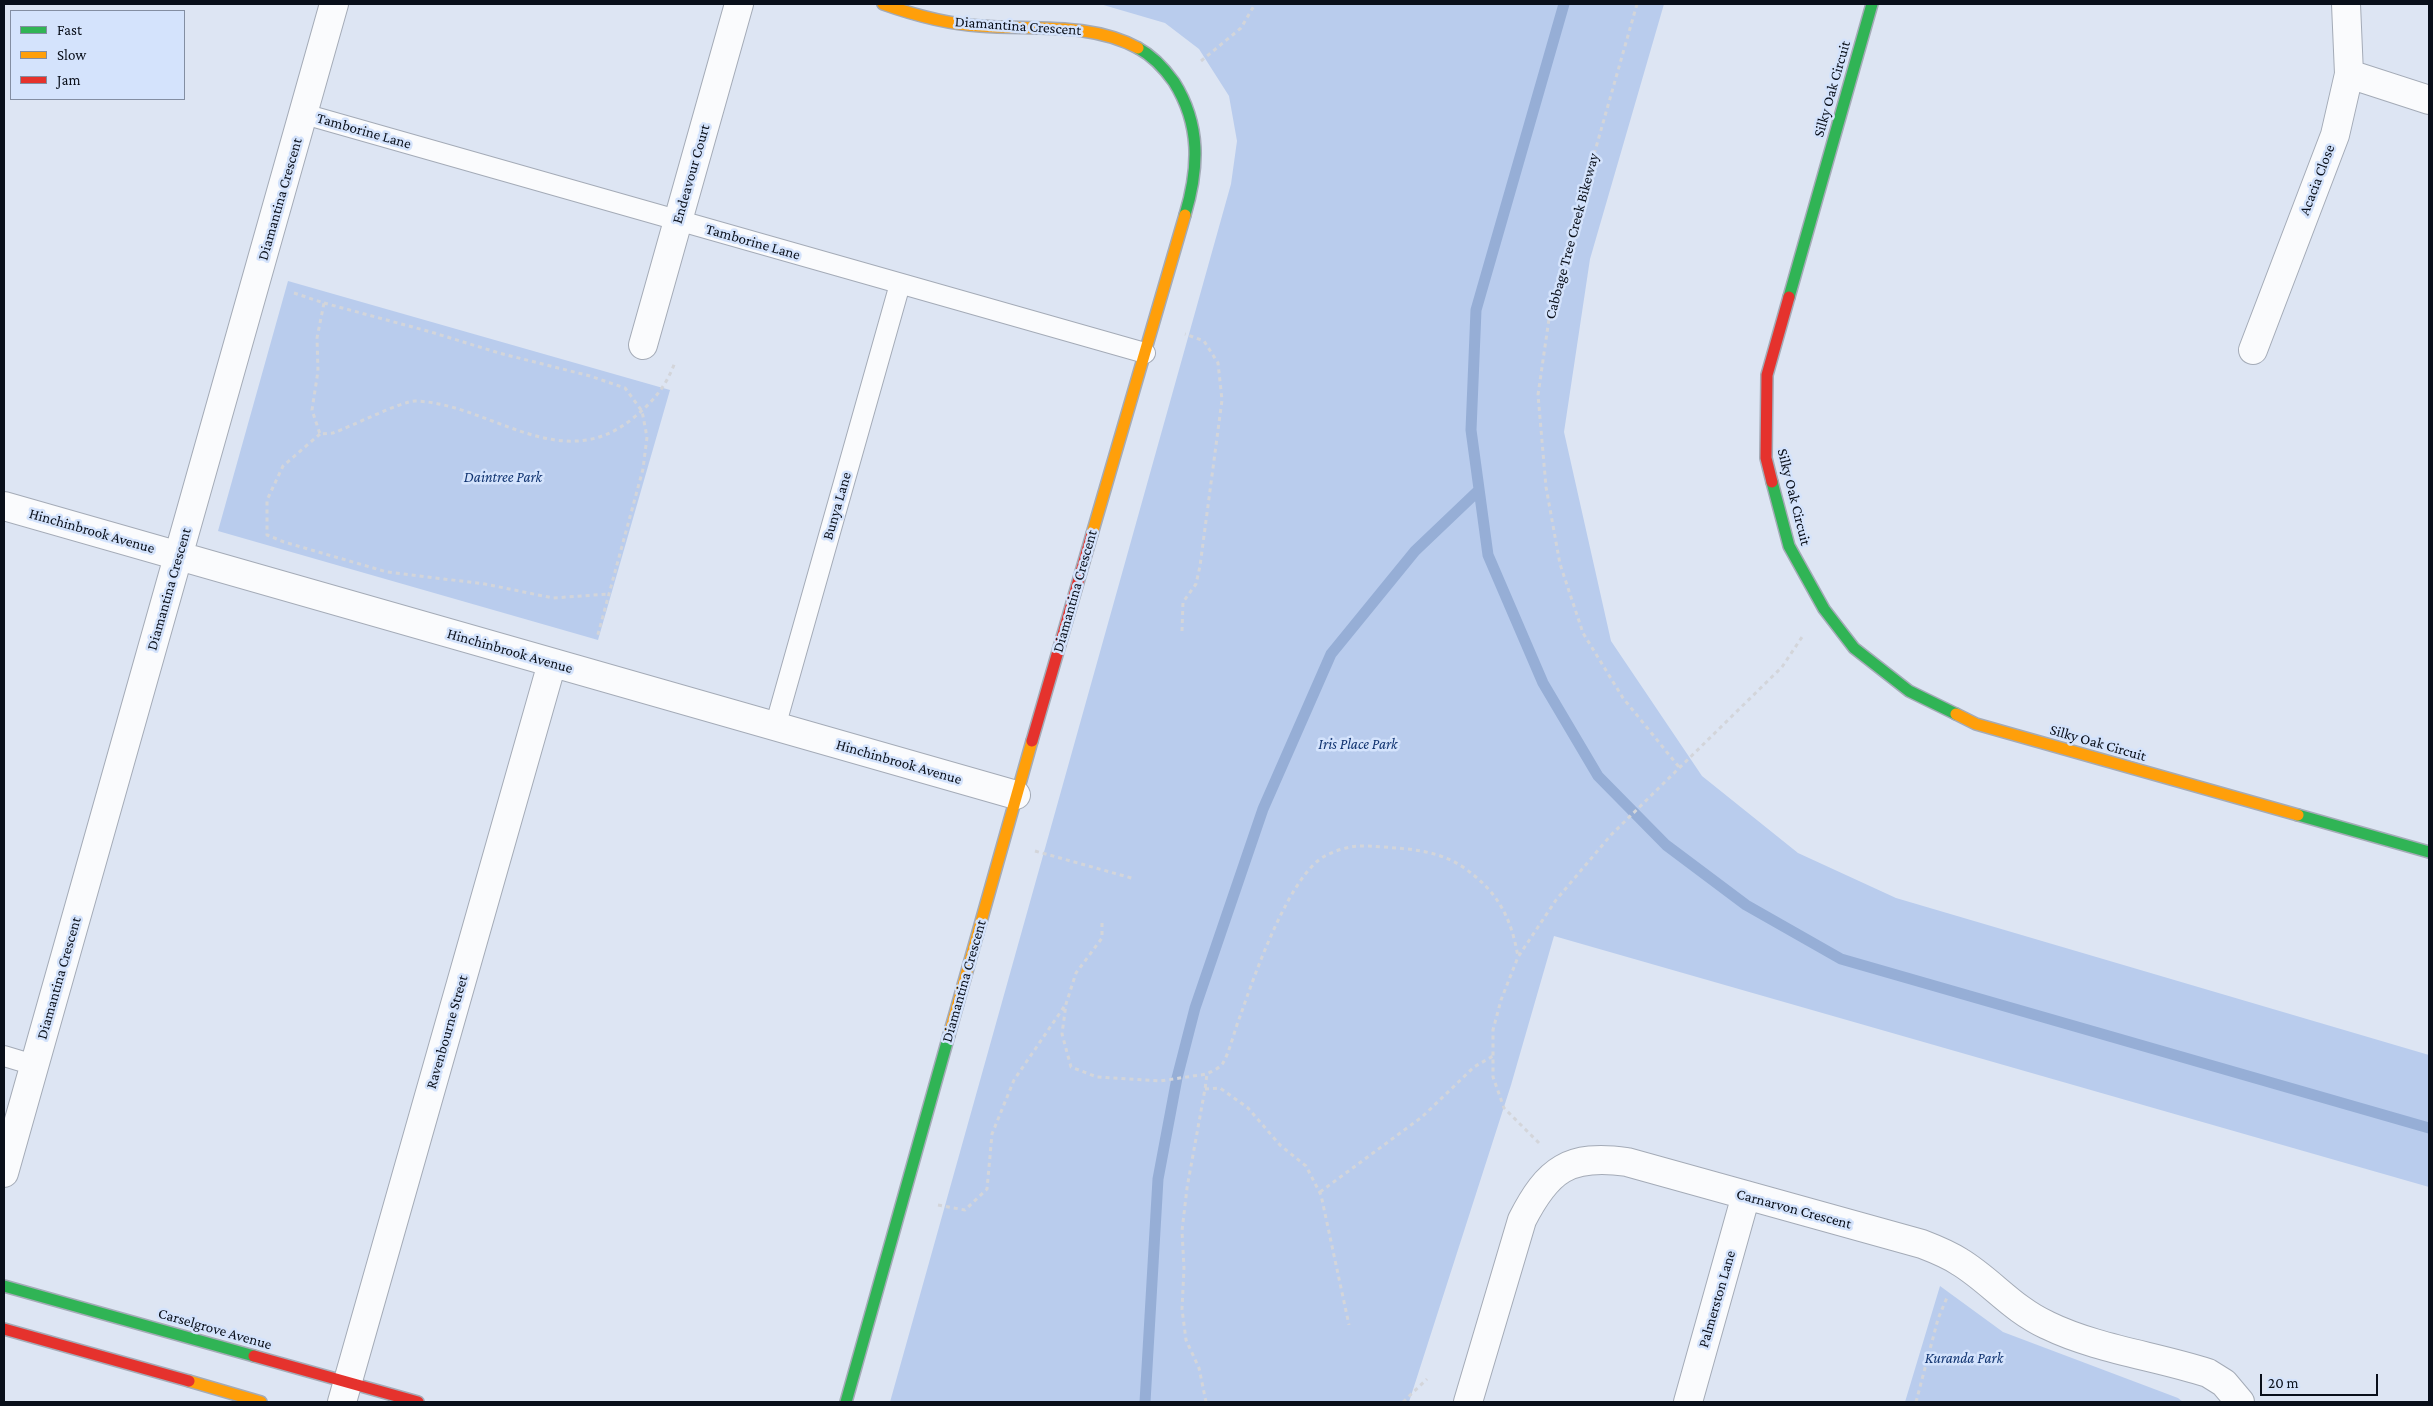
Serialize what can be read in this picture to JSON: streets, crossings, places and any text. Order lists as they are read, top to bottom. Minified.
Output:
{"streets":{"street":["Diamantina Crescent","Silky Oak Circuit","Endeavour Court","Acacia Close","Hinchinbrook Avenue","Ravenbourne Street","Carnarvon Crescent","Palmerston Lane","Carselgrove Avenue"],"lane":["Tamborine Lane","Bunya Lane"],"path":["Cabbage Tree Creek Bikeway"]},"crossings":[["Diamantina Crescent","Tamborine Lane"],["Diamantina Crescent","Hinchinbrook Avenue"],["Tamborine Lane","Endeavour Court"],["Tamborine Lane","Bunya Lane"],["Bunya Lane","Hinchinbrook Avenue"],["Hinchinbrook Avenue","Ravenbourne Street"],["Ravenbourne Street","Carselgrove Avenue"],["Carnarvon Crescent","Palmerston Lane"]],"parks":["Daintree Park","Iris Place Park","Kuranda Park"],"legend":["Fast","Slow","Jam"],"scale_bar":"20 m"}
